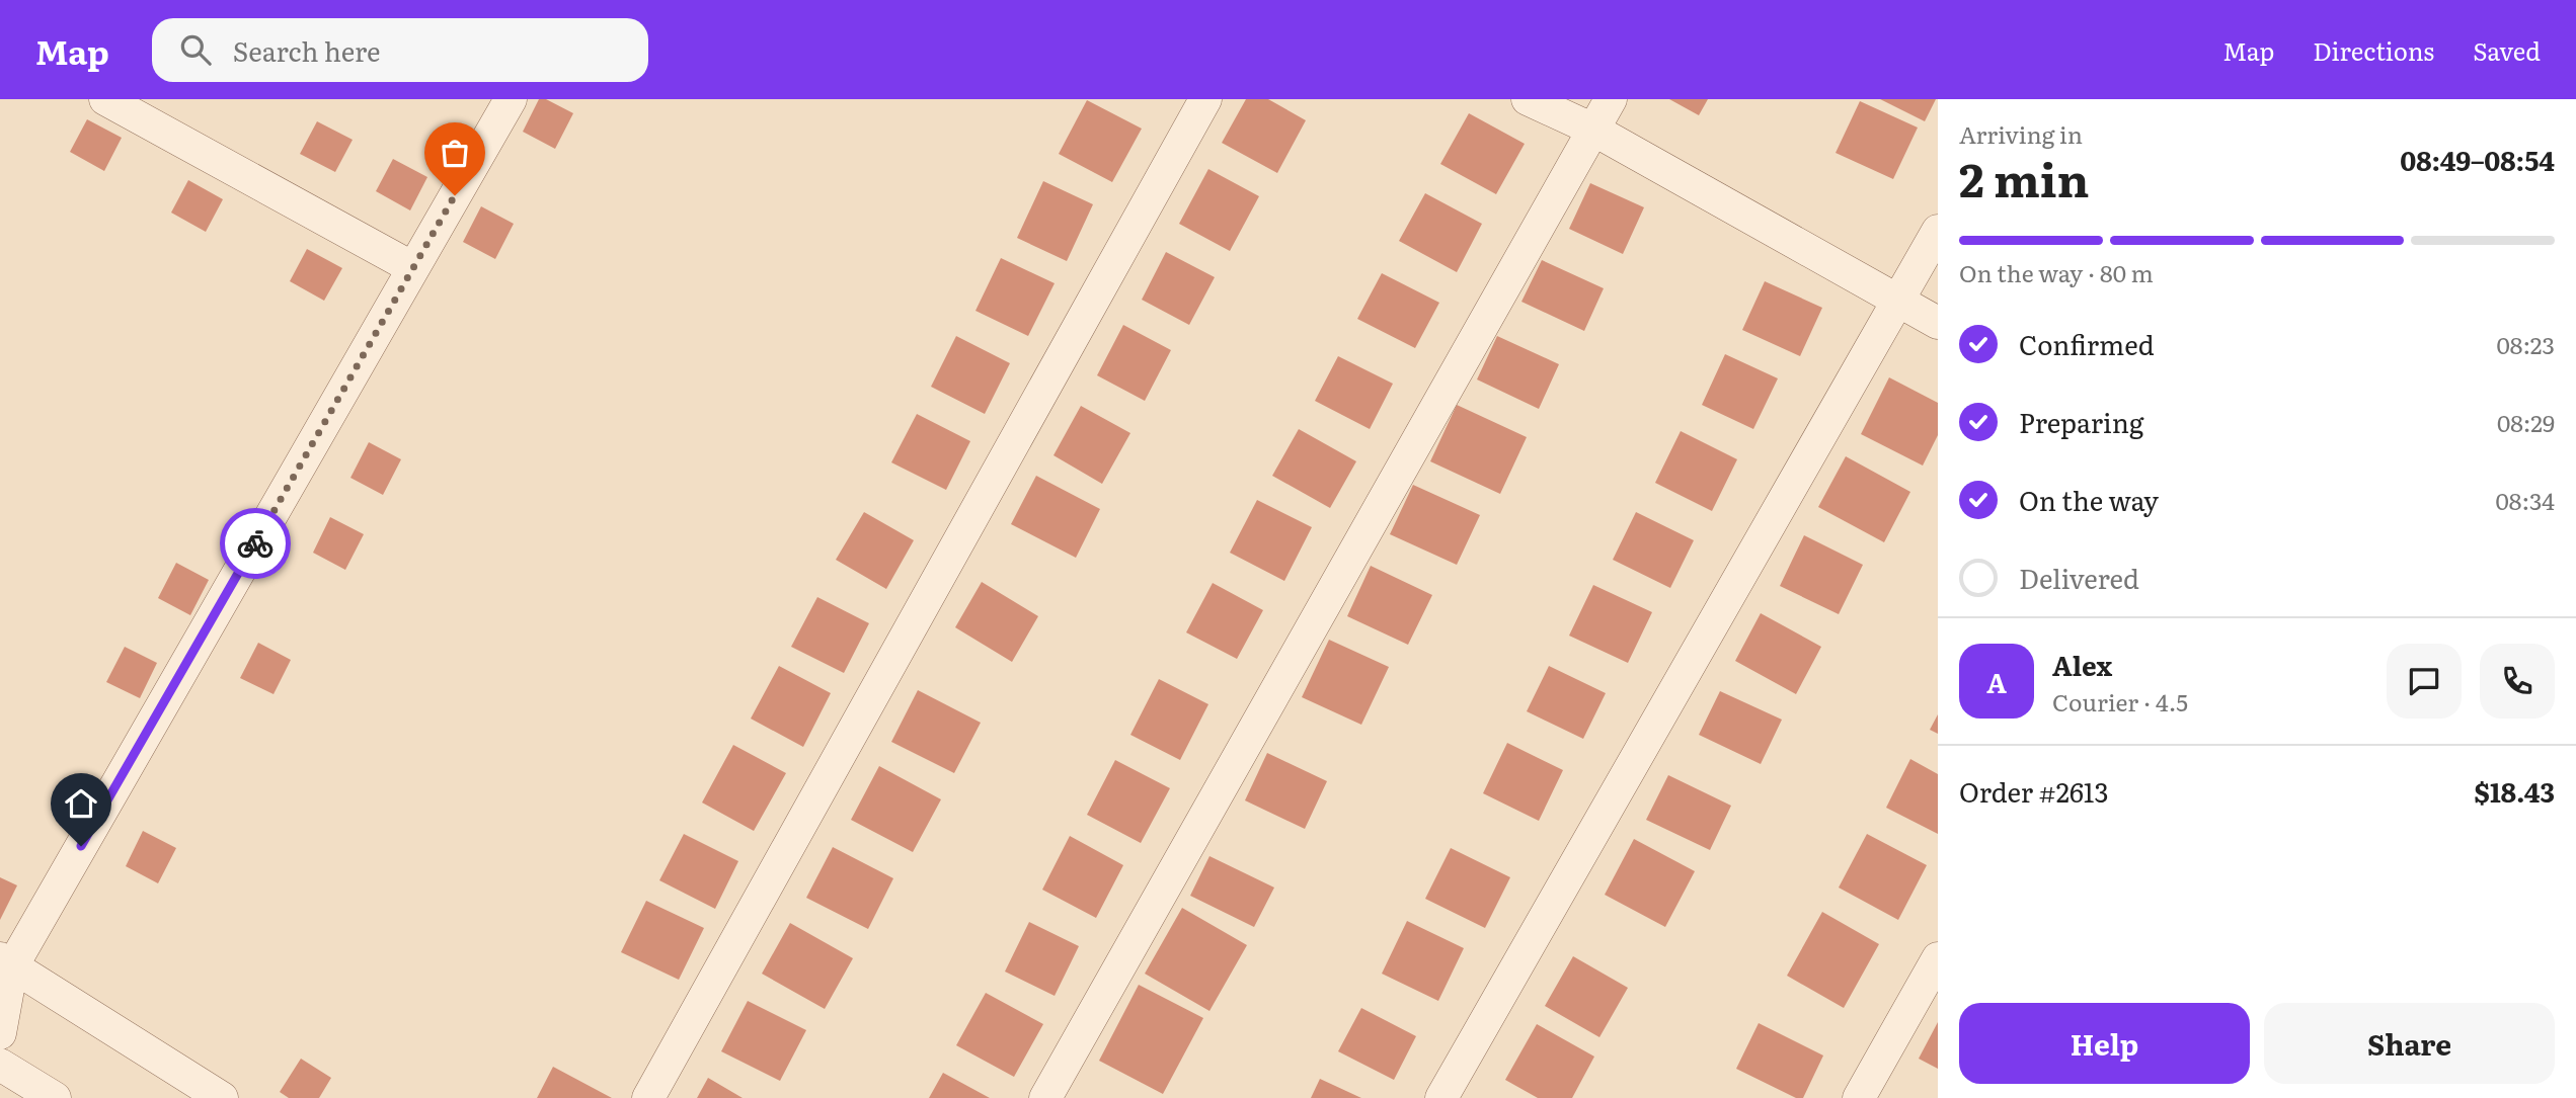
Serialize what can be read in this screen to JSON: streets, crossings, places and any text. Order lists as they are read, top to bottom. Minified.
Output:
{"page":{"header":"Map","search":"Search here","nav":["Map","Directions","Saved"],"heading":["2 min","Arriving in","08:49–08:54"],"panel":["Alex","Courier · 4.5","Order #2613","$18.43"],"bar":"On the way · 80 m","list":[["Confirmed","08:23"],["Preparing","08:29"],["On the way","08:34"],"Delivered"],"round":"A","buttons":["Help","Share"]}}
